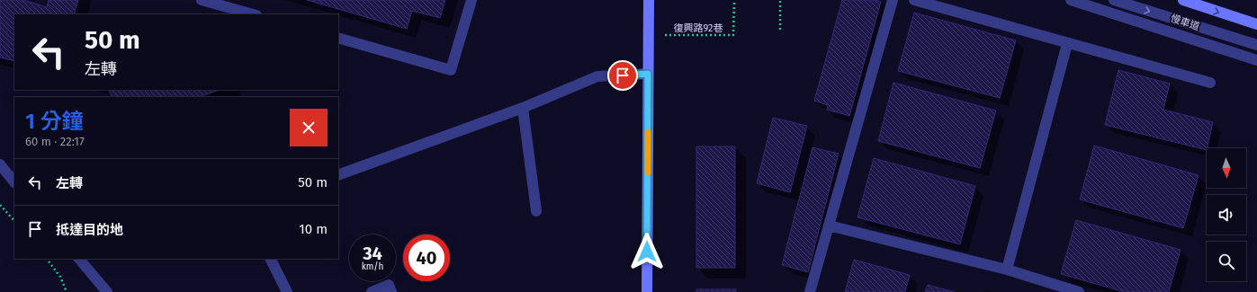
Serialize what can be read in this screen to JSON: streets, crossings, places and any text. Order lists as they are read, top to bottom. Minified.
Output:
{"streets":{"lane":["慢車道"],"path":["復興路92巷"]},"north":"bottom","page":{"turn":["50 m","左轉"],"heading":["1 分鐘","60 m · 22:17"],"list":[{"name":"左轉","value":"50 m"},{"name":"抵達目的地","value":"10 m"}],"speed":"34 km/h","limit":"40"}}
